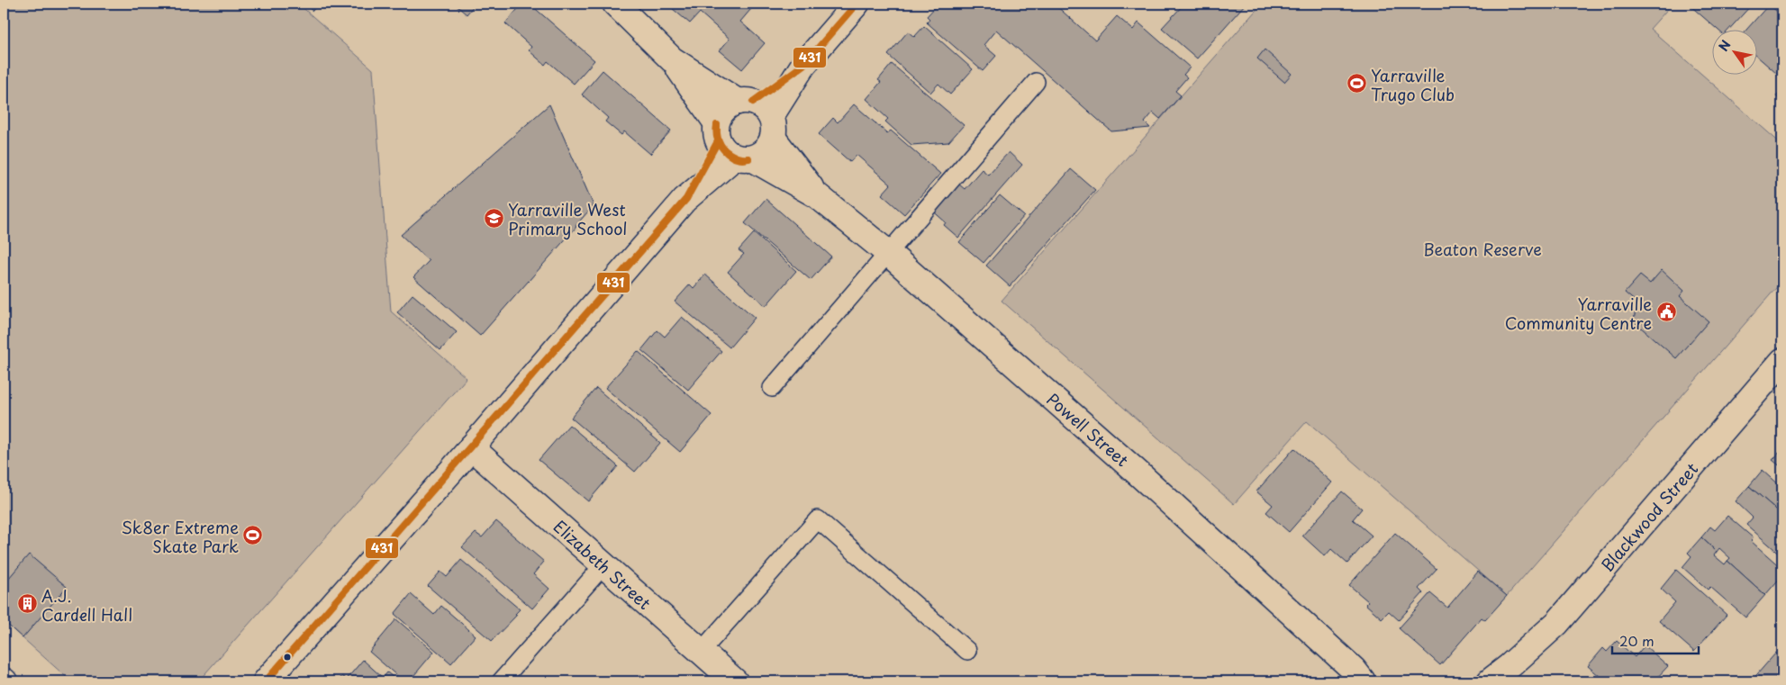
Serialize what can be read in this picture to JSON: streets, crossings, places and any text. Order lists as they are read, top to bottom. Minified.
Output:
{"streets":{"street":["Powell Street","Blackwood Street","Elizabeth Street"]},"parks":["Beaton Reserve"],"places":{"sports":["Yarraville Trugo Club","Sk8er Extreme Skate Park"],"school or university":["Yarraville West Primary School"],"public building":["Yarraville Community Centre"],"building":["A.J. Cardell Hall"]},"lines":["transit line 431"],"scale_bar":"20 m","north":"top left"}
